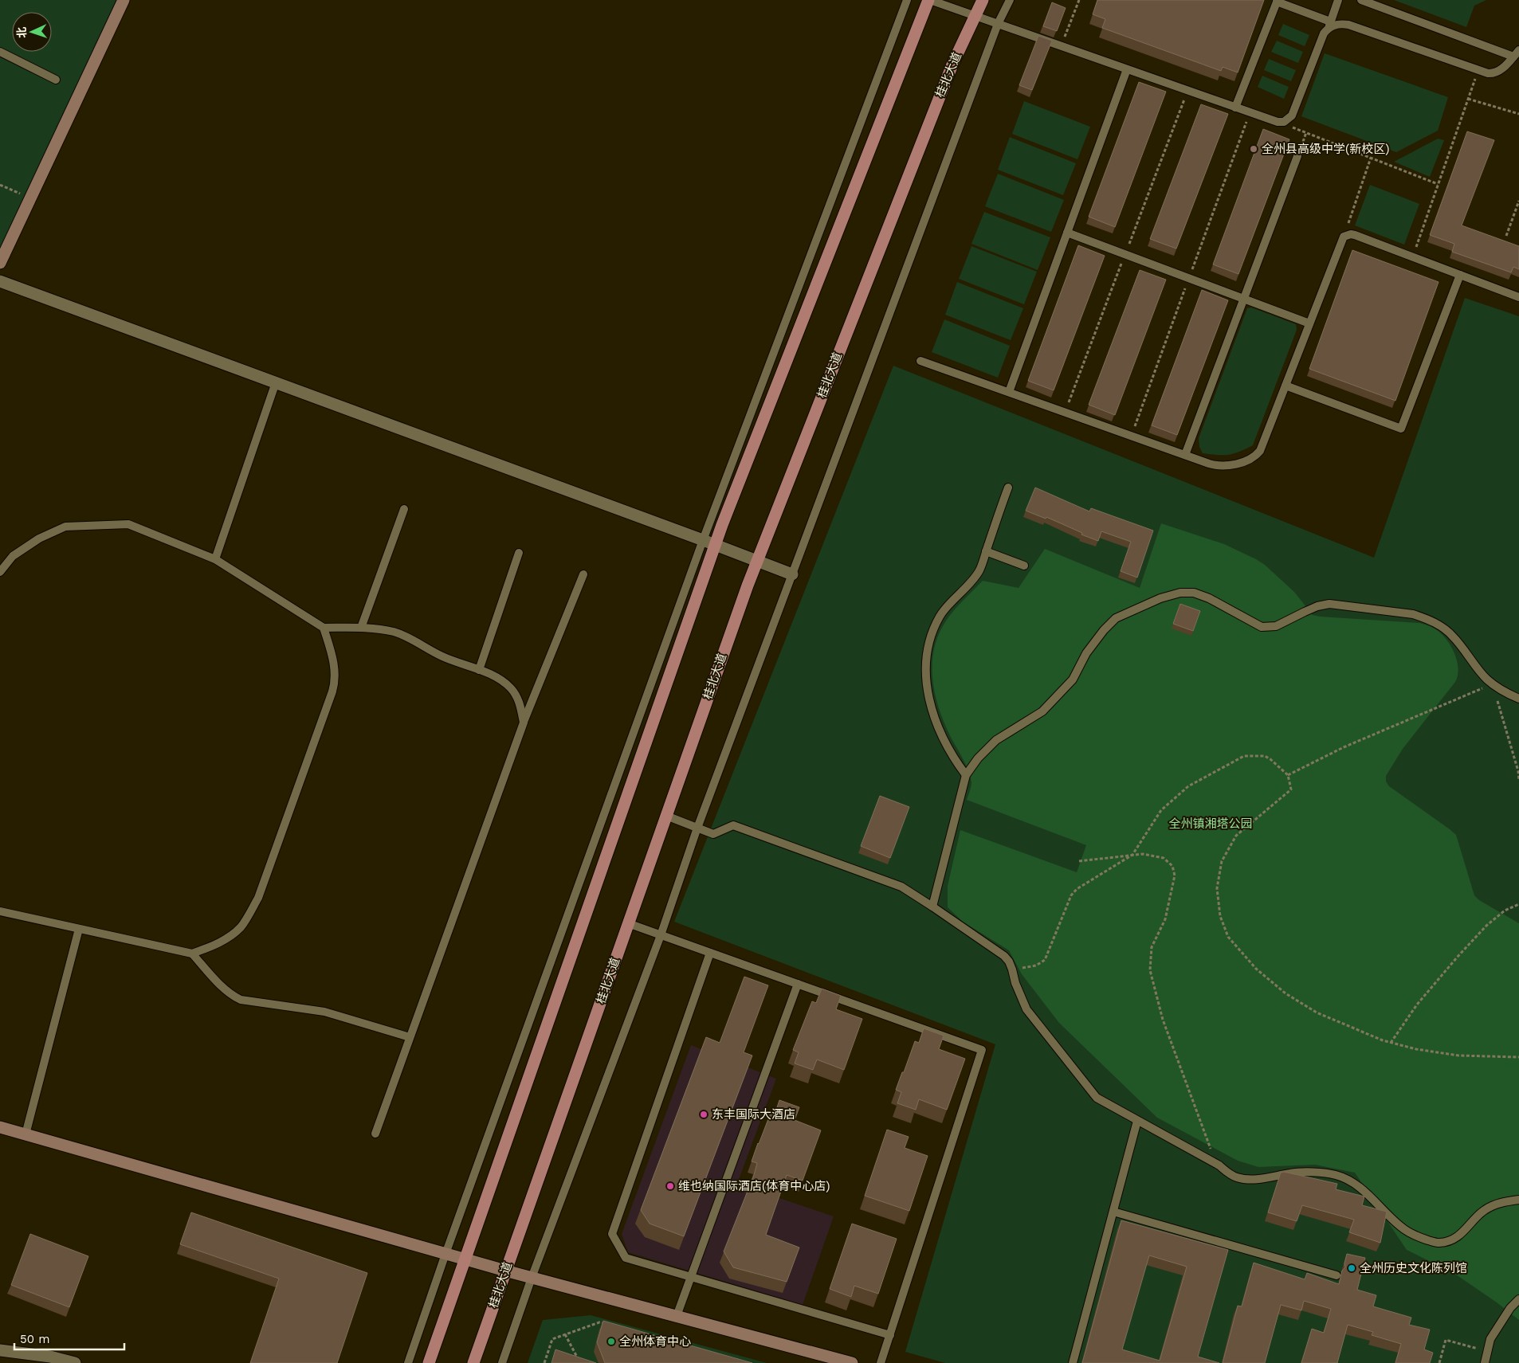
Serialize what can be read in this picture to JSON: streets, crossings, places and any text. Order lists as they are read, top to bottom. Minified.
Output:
{"streets":{"main road":["桂北大道"]},"parks":["全州镇湘塔公园"],"places":["全州县高级中学(新校区)","东丰国际大酒店","维也纳国际酒店(体育中心店)","全州历史文化陈列馆","全州体育中心"],"scale_bar":"50 m","north":"left"}
